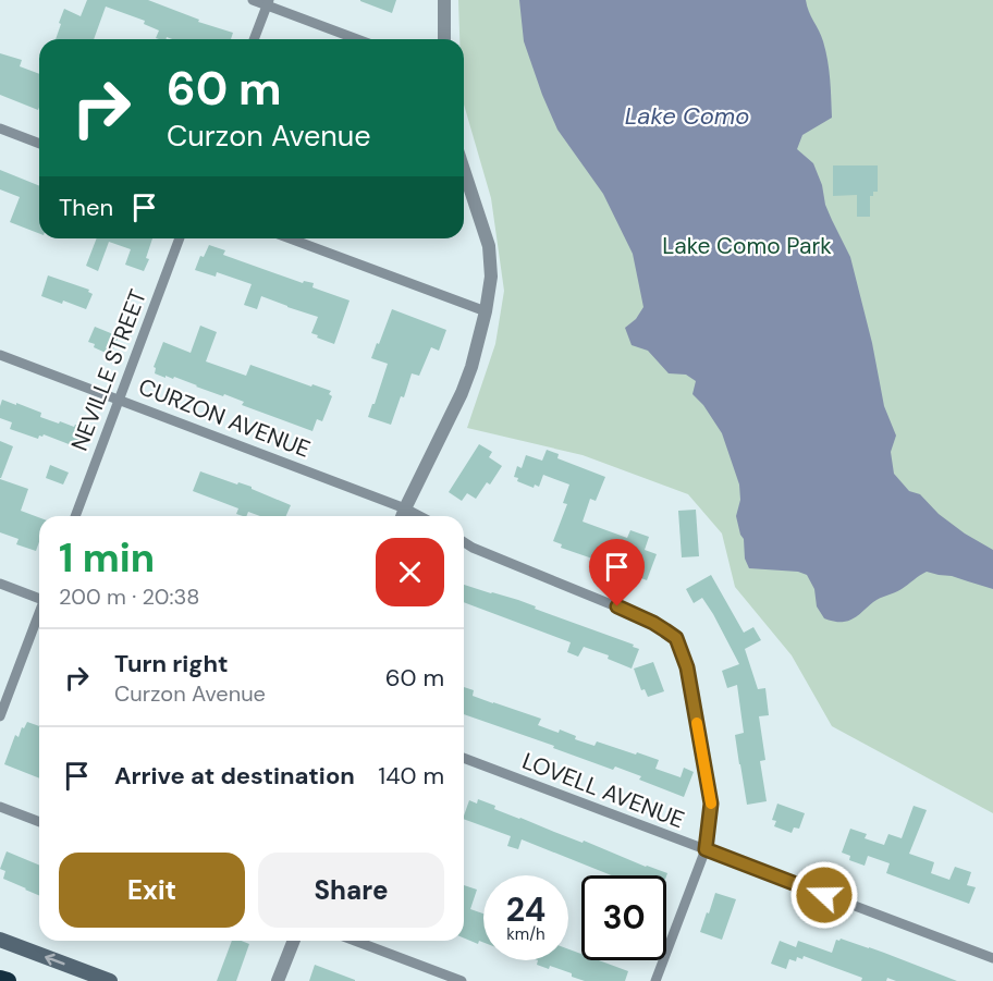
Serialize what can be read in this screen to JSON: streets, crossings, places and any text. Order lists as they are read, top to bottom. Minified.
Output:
{"streets":{"street":["NEVILLE STREET","CURZON AVENUE","LOVELL AVENUE"]},"crossings":[["NEVILLE STREET","CURZON AVENUE"]],"water":["Lake Como"],"parks":["Lake Como Park"],"page":{"turn":["60 m","Curzon Avenue"],"then":"Then","heading":["1 min","200 m · 20:38"],"list":[{"name":"Turn right","note":"Curzon Avenue","value":"60 m"},{"name":"Arrive at destination","value":"140 m"}],"buttons":["Exit","Share"],"speed":"24 km/h","limit":"30"}}
